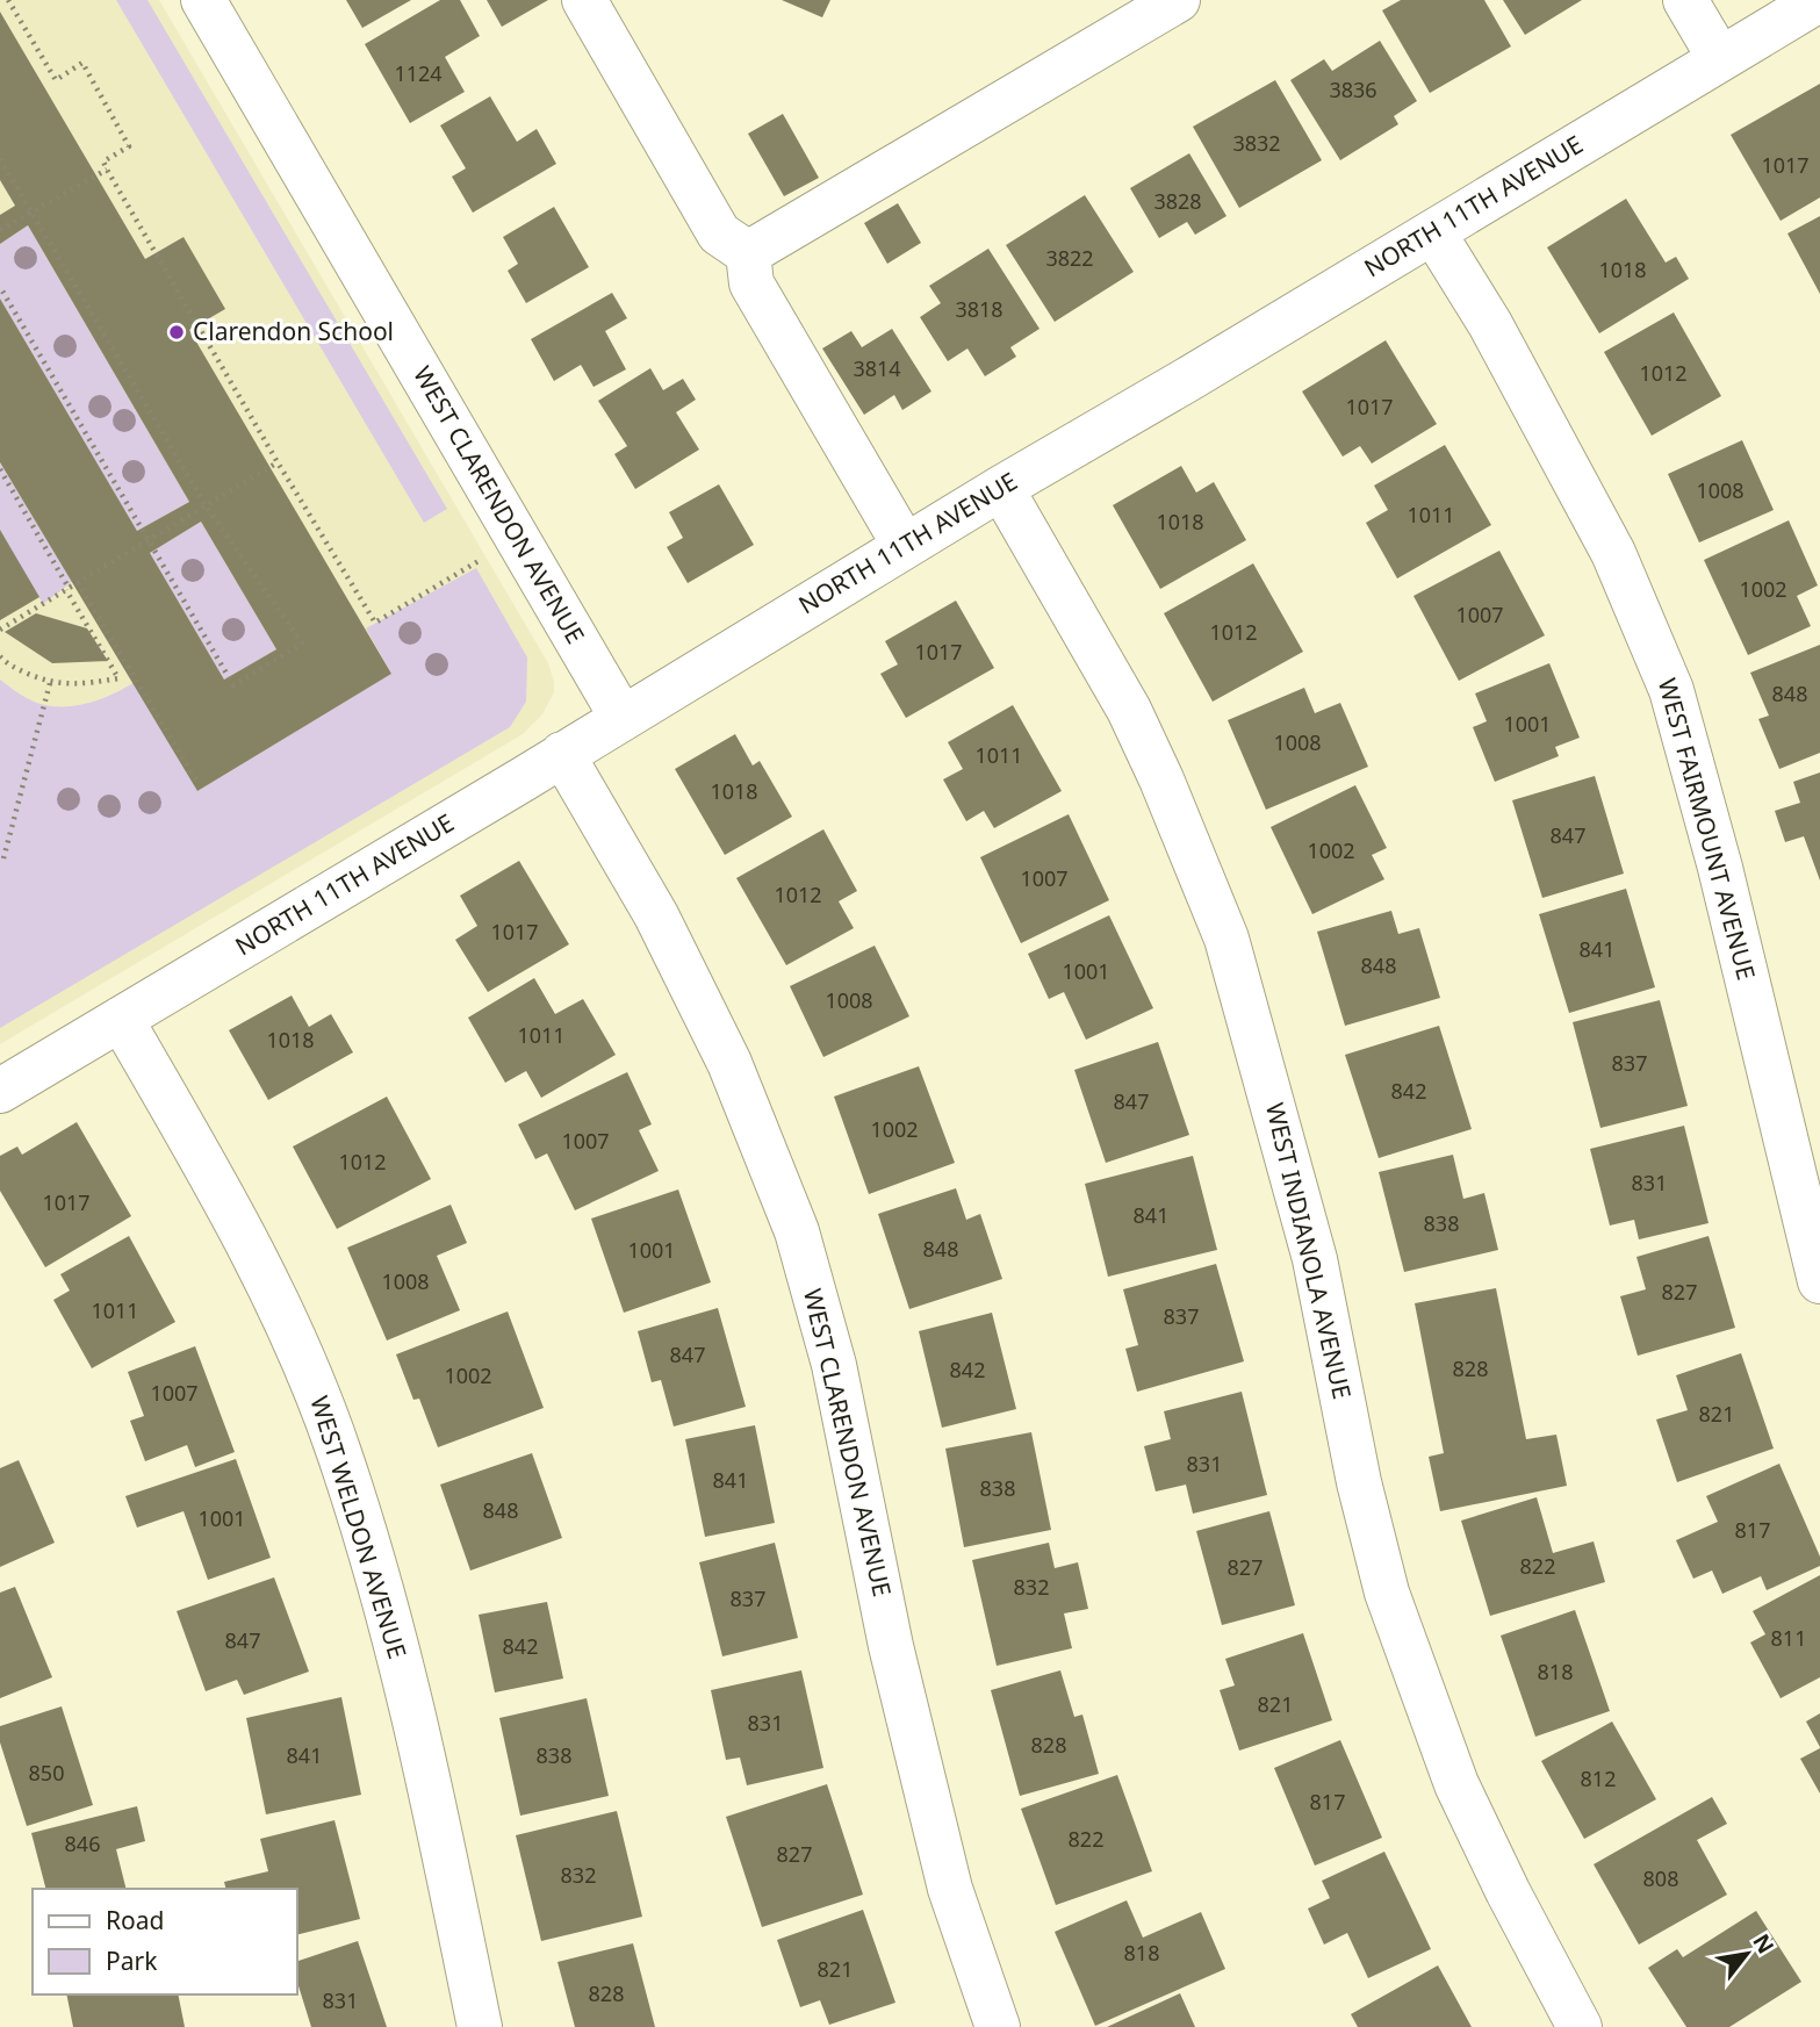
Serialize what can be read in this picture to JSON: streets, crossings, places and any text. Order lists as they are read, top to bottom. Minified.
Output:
{"streets":{"street":["NORTH 11TH AVENUE","WEST CLARENDON AVENUE","WEST FAIRMOUNT AVENUE","WEST INDIANOLA AVENUE","WEST WELDON AVENUE"]},"crossings":[["NORTH 11TH AVENUE","WEST CLARENDON AVENUE"],["NORTH 11TH AVENUE","WEST FAIRMOUNT AVENUE"],["NORTH 11TH AVENUE","WEST INDIANOLA AVENUE"],["NORTH 11TH AVENUE","WEST WELDON AVENUE"]],"places":["Clarendon School"],"house_numbers":["1124","3836","3832","1017","3828","3822","1018","3818","3814","1012","1017","1008","1011","1018","1002","1007","1012","1017","848","1001","1008","1011","1018","847","1002","1007","1012","1017","841","848","1001","1008","1011","1018","837","842","847","1002","1007","1012","831","1017","841","838","848","1001","1008","827","1011","837","847","828","842","1002","1007","821","831","841","838","848","1001","817","822","827","832","837","811","847","842","818","821","831","828","841","838","850","812","817","822","846","827","832","808","818","821","828","831"],"legend":["Road","Park"],"north":"top right"}
